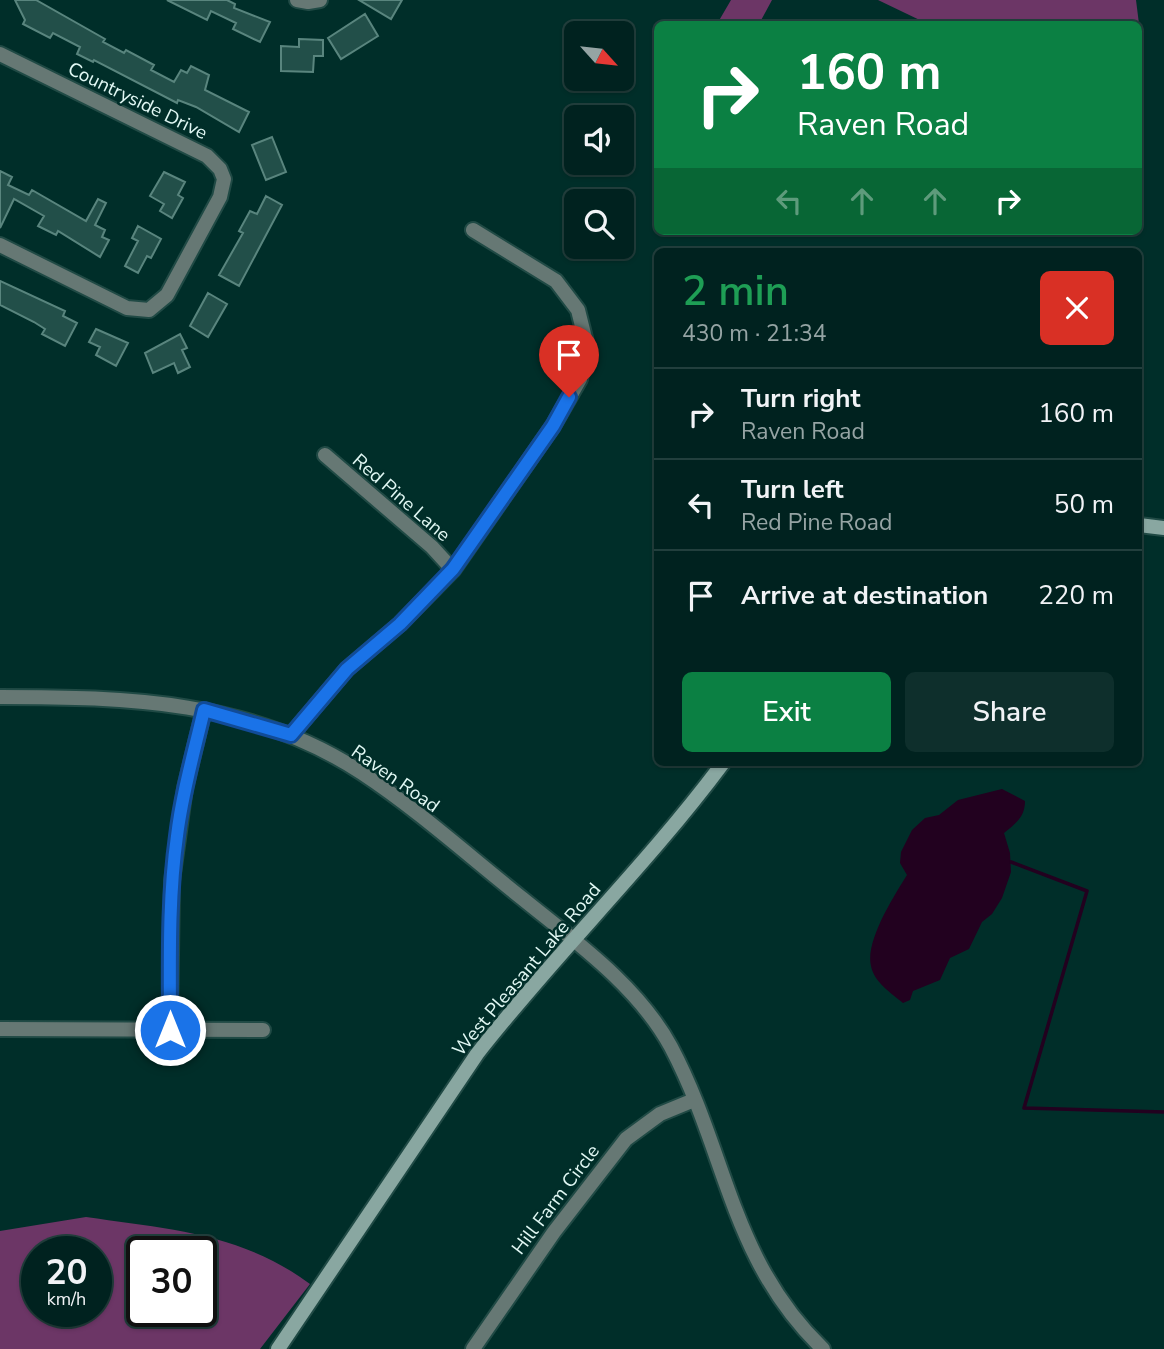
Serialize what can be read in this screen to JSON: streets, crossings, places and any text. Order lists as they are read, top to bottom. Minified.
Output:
{"streets":{"street":["Countryside Drive","Red Pine Lane","Raven Road","West Pleasant Lake Road","Hill Farm Circle"]},"crossings":[["Raven Road","West Pleasant Lake Road"]],"north":"bottom right","page":{"turn":["160 m","Raven Road"],"heading":["2 min","430 m · 21:34"],"list":[{"name":"Turn right","note":"Raven Road","value":"160 m"},{"name":"Turn left","note":"Red Pine Road","value":"50 m"},{"name":"Arrive at destination","value":"220 m"}],"buttons":["Exit","Share"],"speed":"20 km/h","limit":"30"}}
